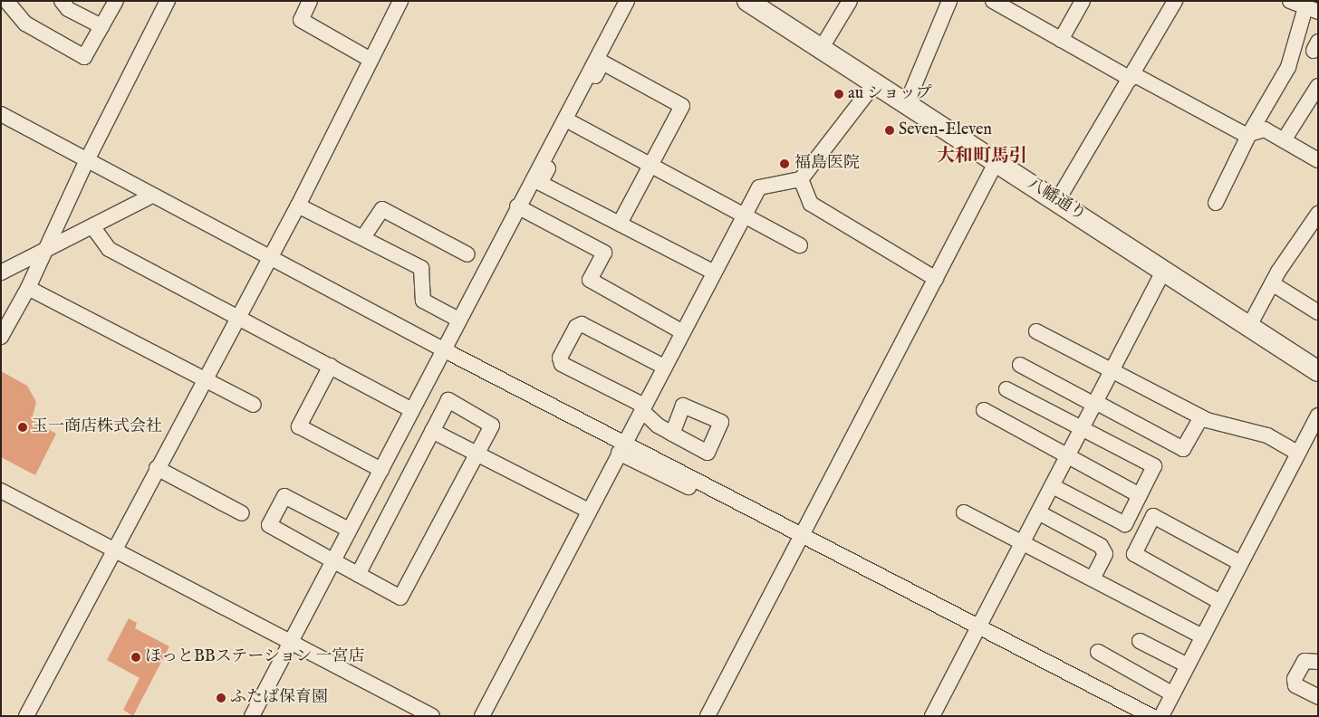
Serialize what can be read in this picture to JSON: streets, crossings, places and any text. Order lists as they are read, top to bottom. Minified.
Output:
{"streets":{"street":["八幡通り"]},"districts":["大和町馬引"],"places":["au ショップ","Seven-Eleven","福島医院","玉一商店株式会社","ほっとBBステーション 一宮店","ふたば保育園"]}
